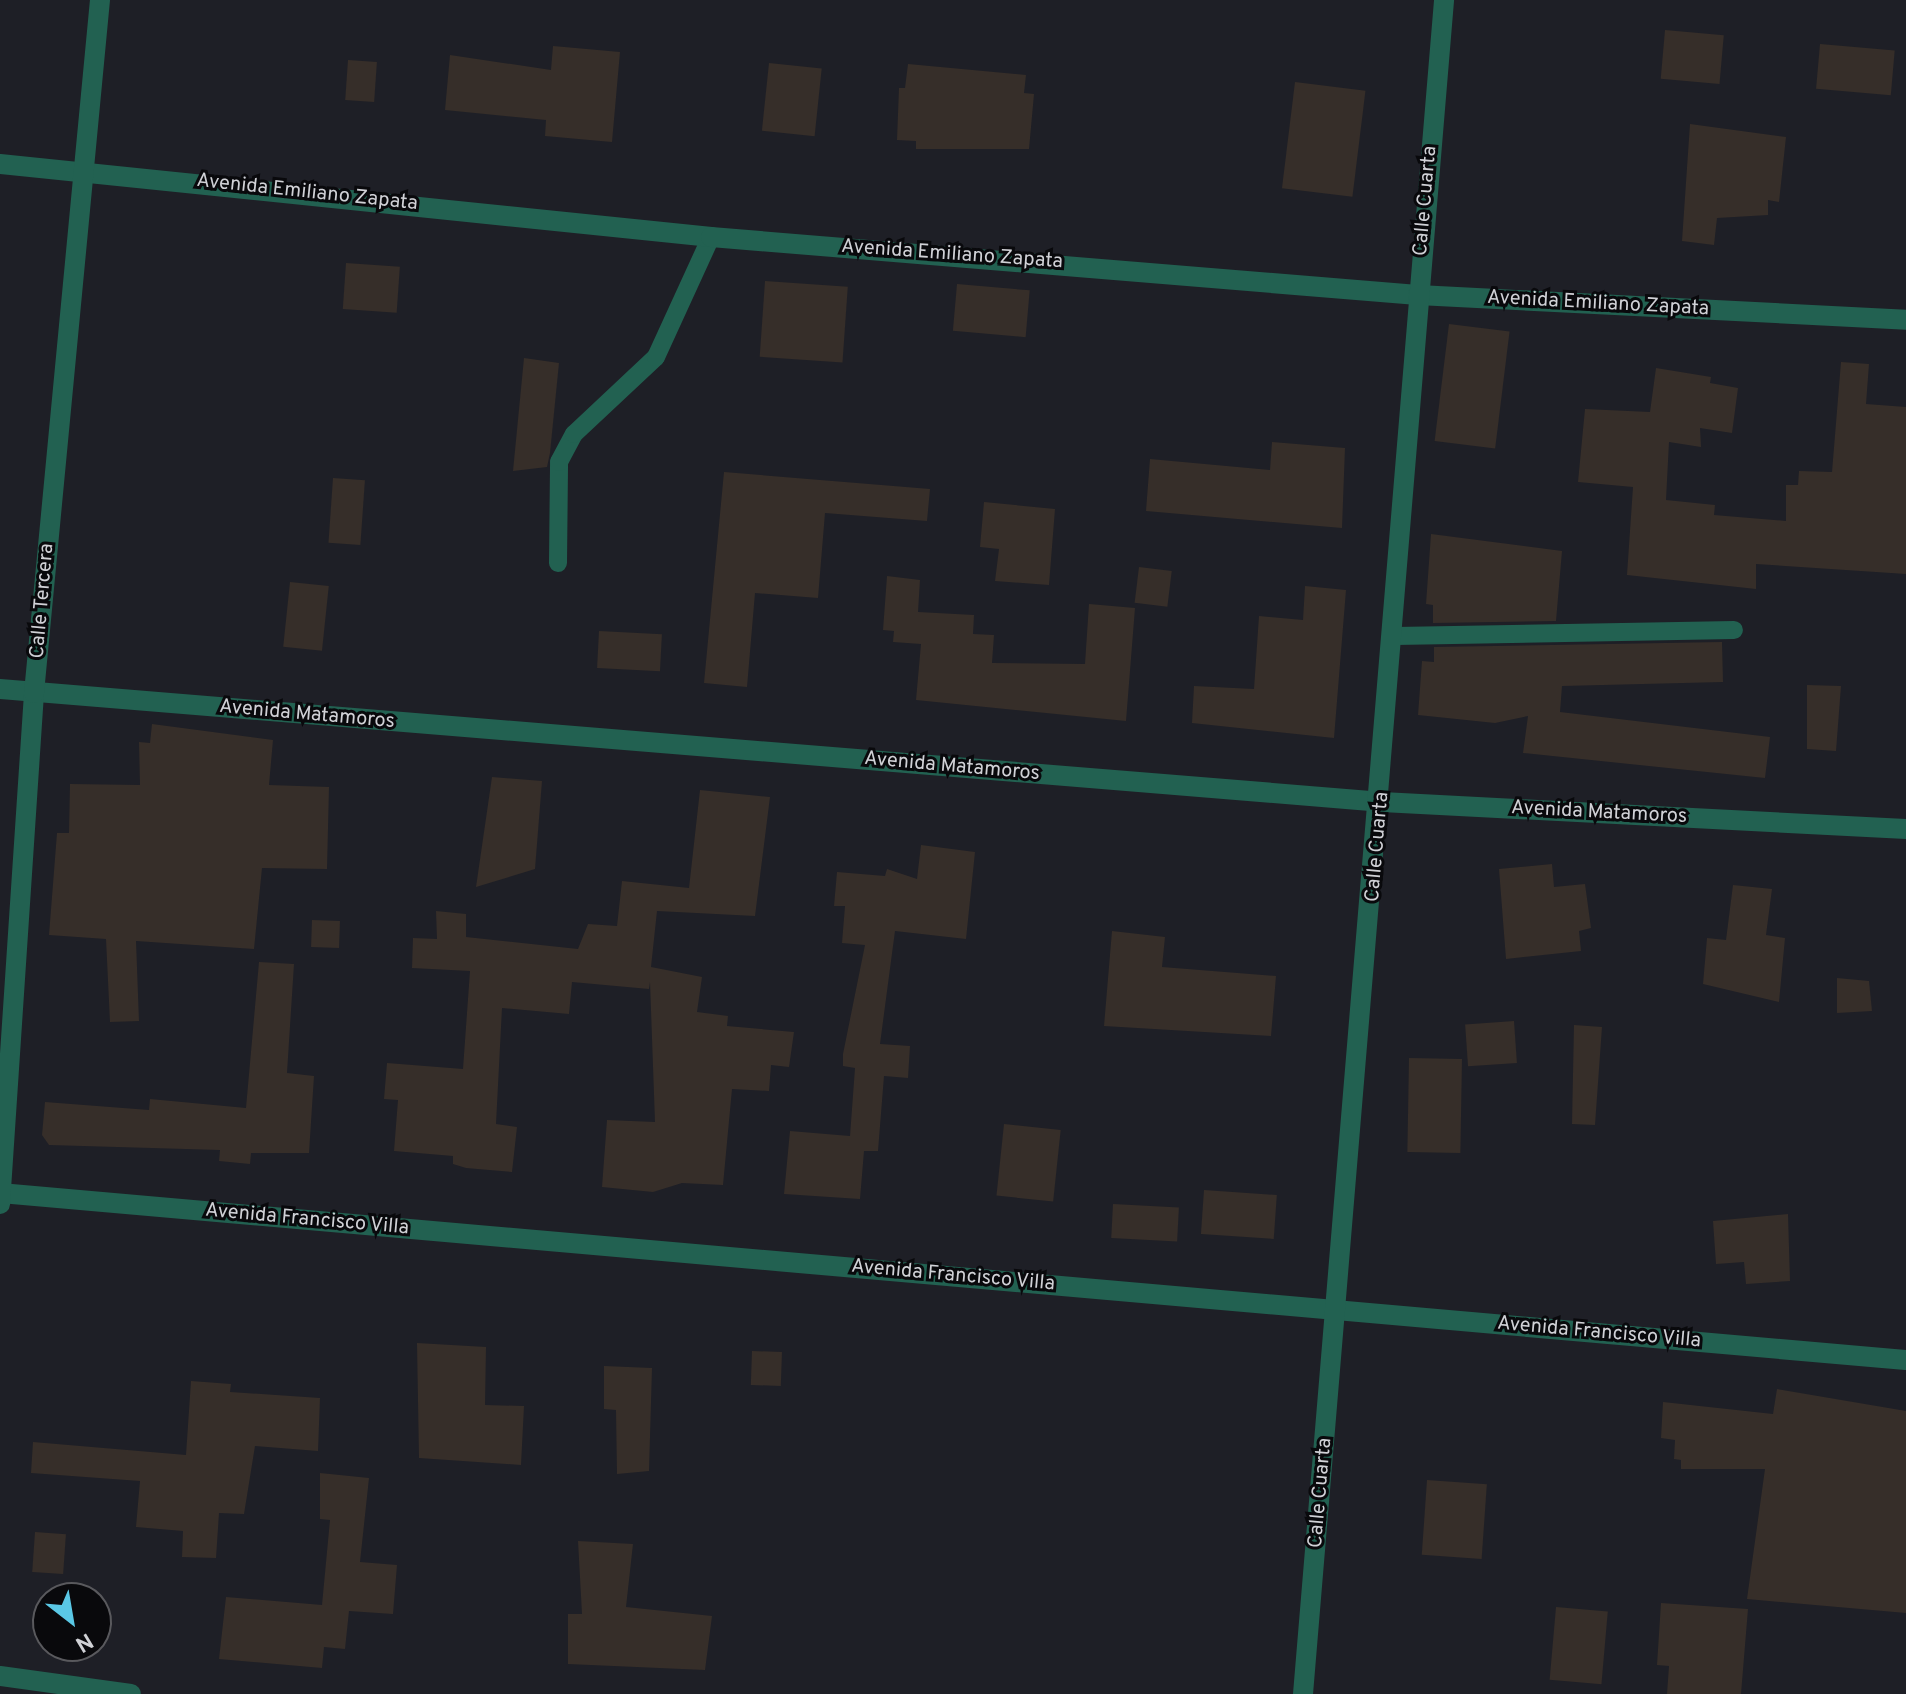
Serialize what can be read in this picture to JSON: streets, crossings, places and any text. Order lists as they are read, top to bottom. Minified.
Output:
{"streets":{"street":["Avenida Emiliano Zapata","Calle Cuarta","Calle Tercera","Avenida Matamoros","Avenida Francisco Villa"]},"crossings":[["Avenida Emiliano Zapata","Calle Cuarta"],["Avenida Emiliano Zapata","Calle Tercera"],["Calle Cuarta","Avenida Matamoros"],["Calle Cuarta","Avenida Francisco Villa"],["Calle Tercera","Avenida Matamoros"],["Calle Tercera","Avenida Francisco Villa"]],"north":"bottom right"}
